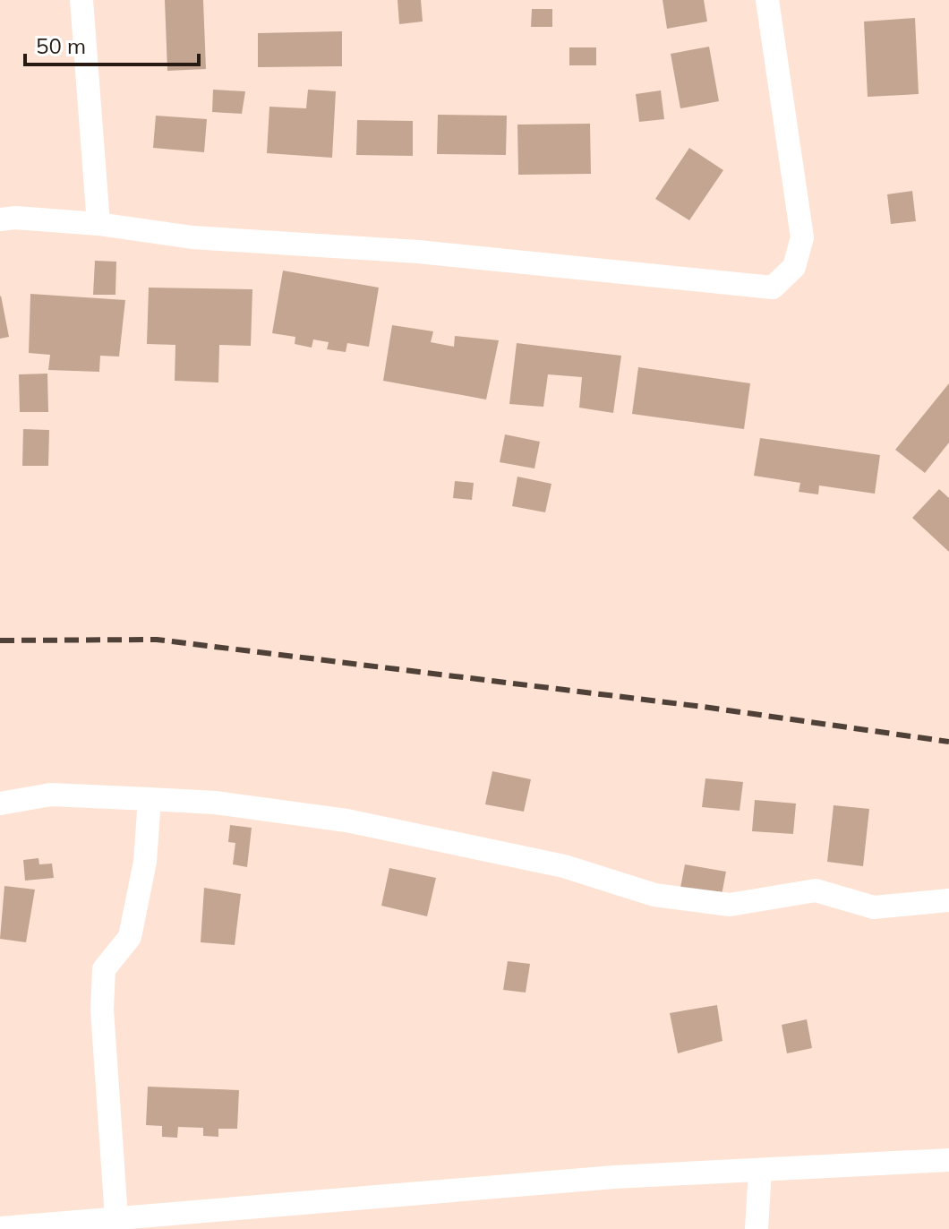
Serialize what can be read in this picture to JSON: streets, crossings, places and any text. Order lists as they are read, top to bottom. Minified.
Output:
{"scale_bar":"50 m"}
